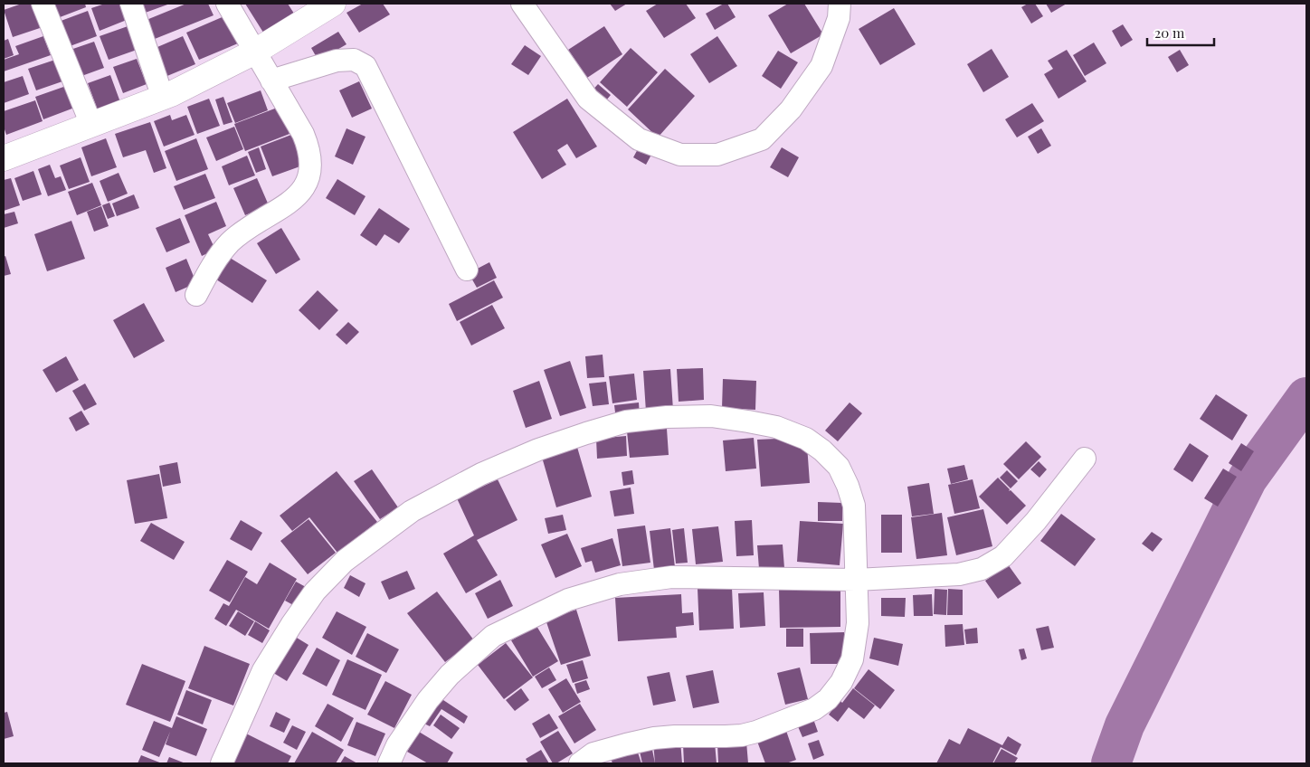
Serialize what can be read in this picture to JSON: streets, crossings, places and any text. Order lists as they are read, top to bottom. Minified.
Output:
{"scale_bar":"20 m"}
